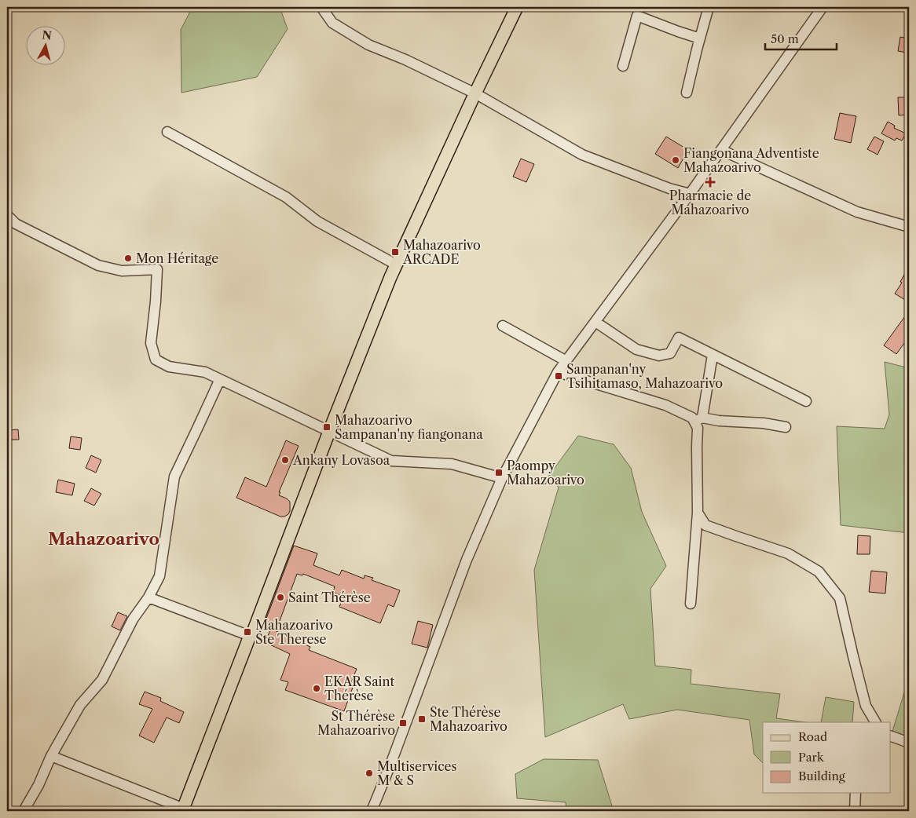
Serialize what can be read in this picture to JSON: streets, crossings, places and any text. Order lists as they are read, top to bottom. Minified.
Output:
{"districts":["Mahazoarivo"],"places":{"other":["Fiangonana Adventiste Mahazoarivo","Mon Héritage","Ankany Lovasoa","Saint Thérèse","EKAR Saint Thérèse","Multiservices M & S"],"health":["Pharmacie de Mahazoarivo"],"transit":["Mahazoarivo ARCADE","Sampanan'ny Tsihitamaso, Mahazoarivo","Mahazoarivo Sampanan'ny fiangonana","Paompy Mahazoarivo","Mahazoarivo Ste Therese","Ste Thérèse Mahazoarivo","St Thérèse Mahazoarivo"]},"legend":["Road","Park","Building"],"scale_bar":"50 m","north":"top"}
